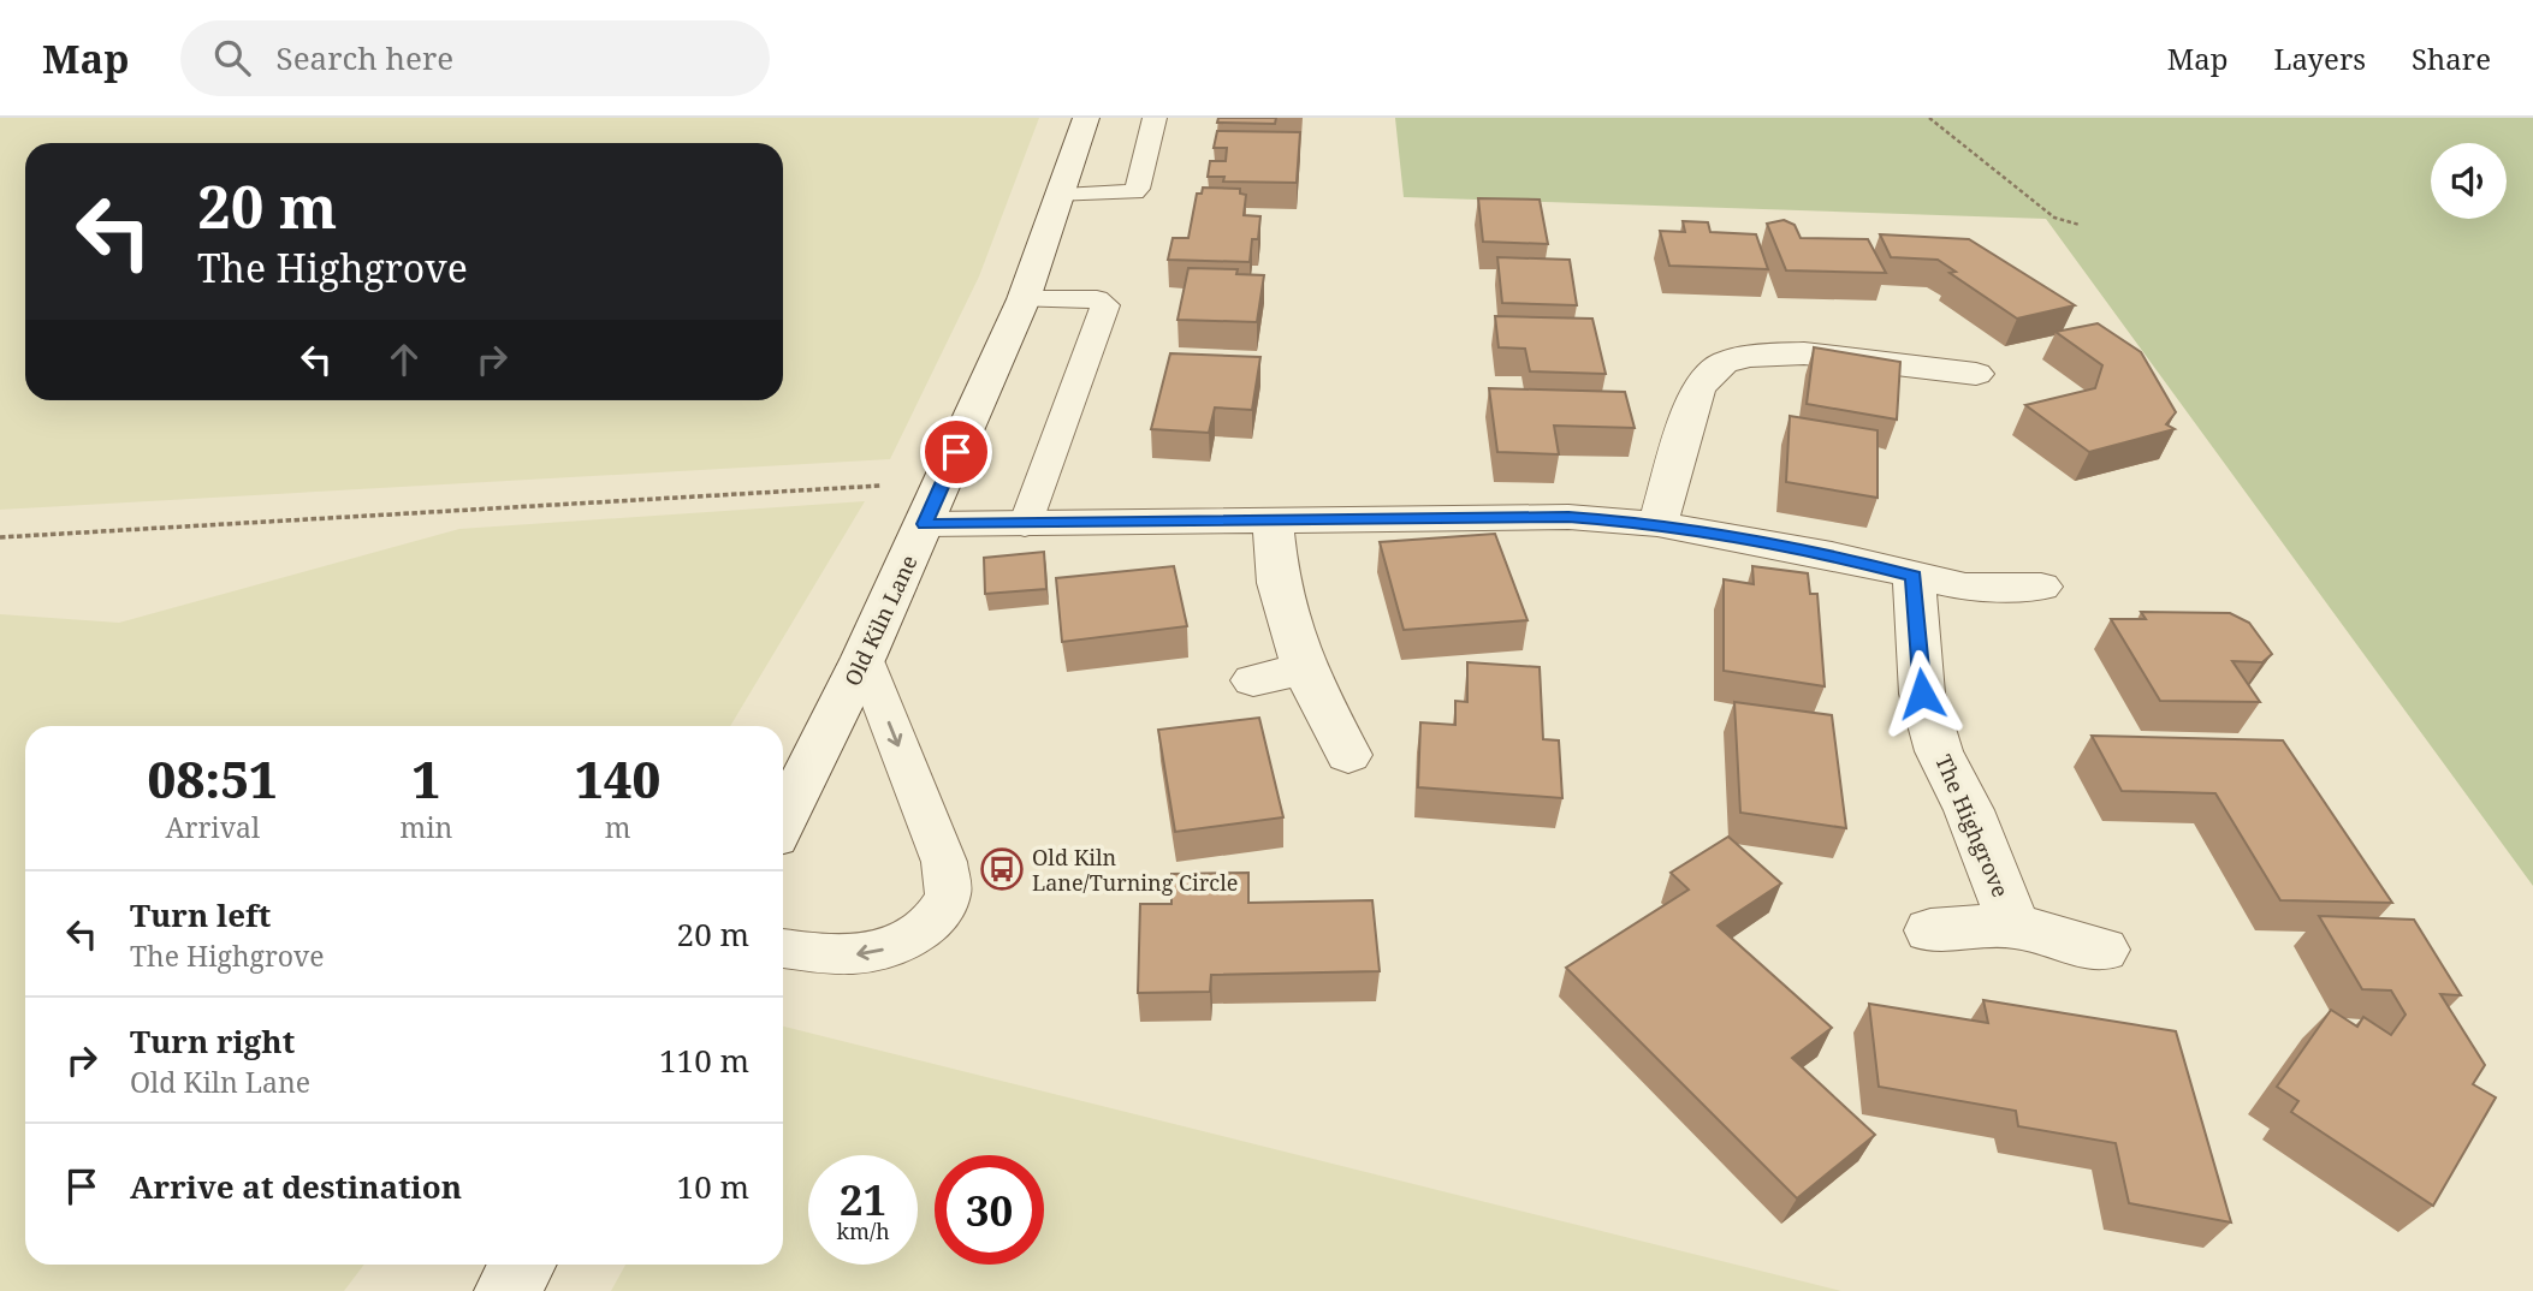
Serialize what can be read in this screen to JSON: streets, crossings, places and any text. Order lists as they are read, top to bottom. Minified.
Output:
{"streets":{"street":["Old Kiln Lane","The Highgrove"]},"places":{"bus stop":["Old Kiln Lane/Turning Circle"]},"page":{"header":"Map","search":"Search here","nav":["Map","Layers","Share"],"turn":["20 m","The Highgrove"],"eta":["08:51","Arrival","1","min","140","m"],"list":[{"name":"Turn left","note":"The Highgrove","value":"20 m"},{"name":"Turn right","note":"Old Kiln Lane","value":"110 m"},{"name":"Arrive at destination","value":"10 m"}],"speed":"21 km/h","limit":"30"}}
